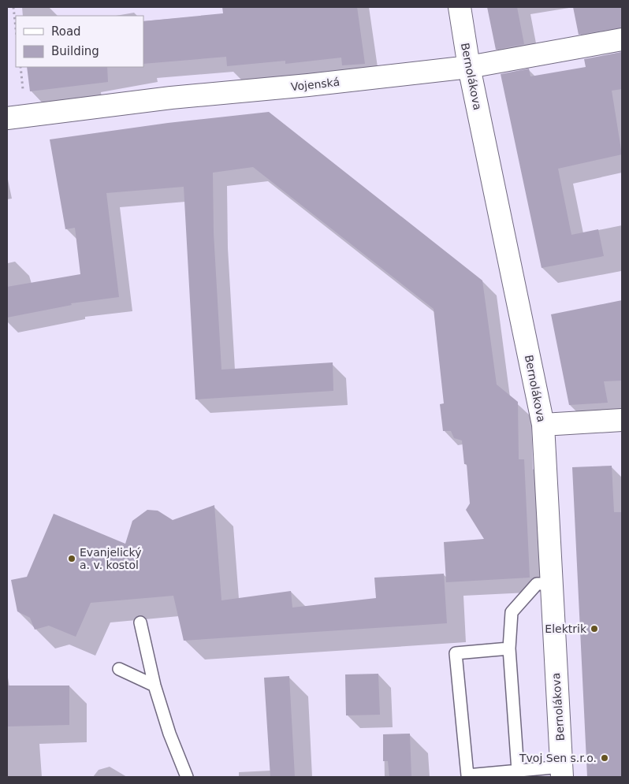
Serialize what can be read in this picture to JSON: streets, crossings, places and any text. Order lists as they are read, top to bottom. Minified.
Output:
{"streets":{"street":["Bernolákova","Vojenská"]},"crossings":[["Bernolákova","Vojenská"]],"places":["Evanjelický a. v. kostol","Elektrik","Tvoj Sen s.r.o."],"legend":["Road","Building"]}
